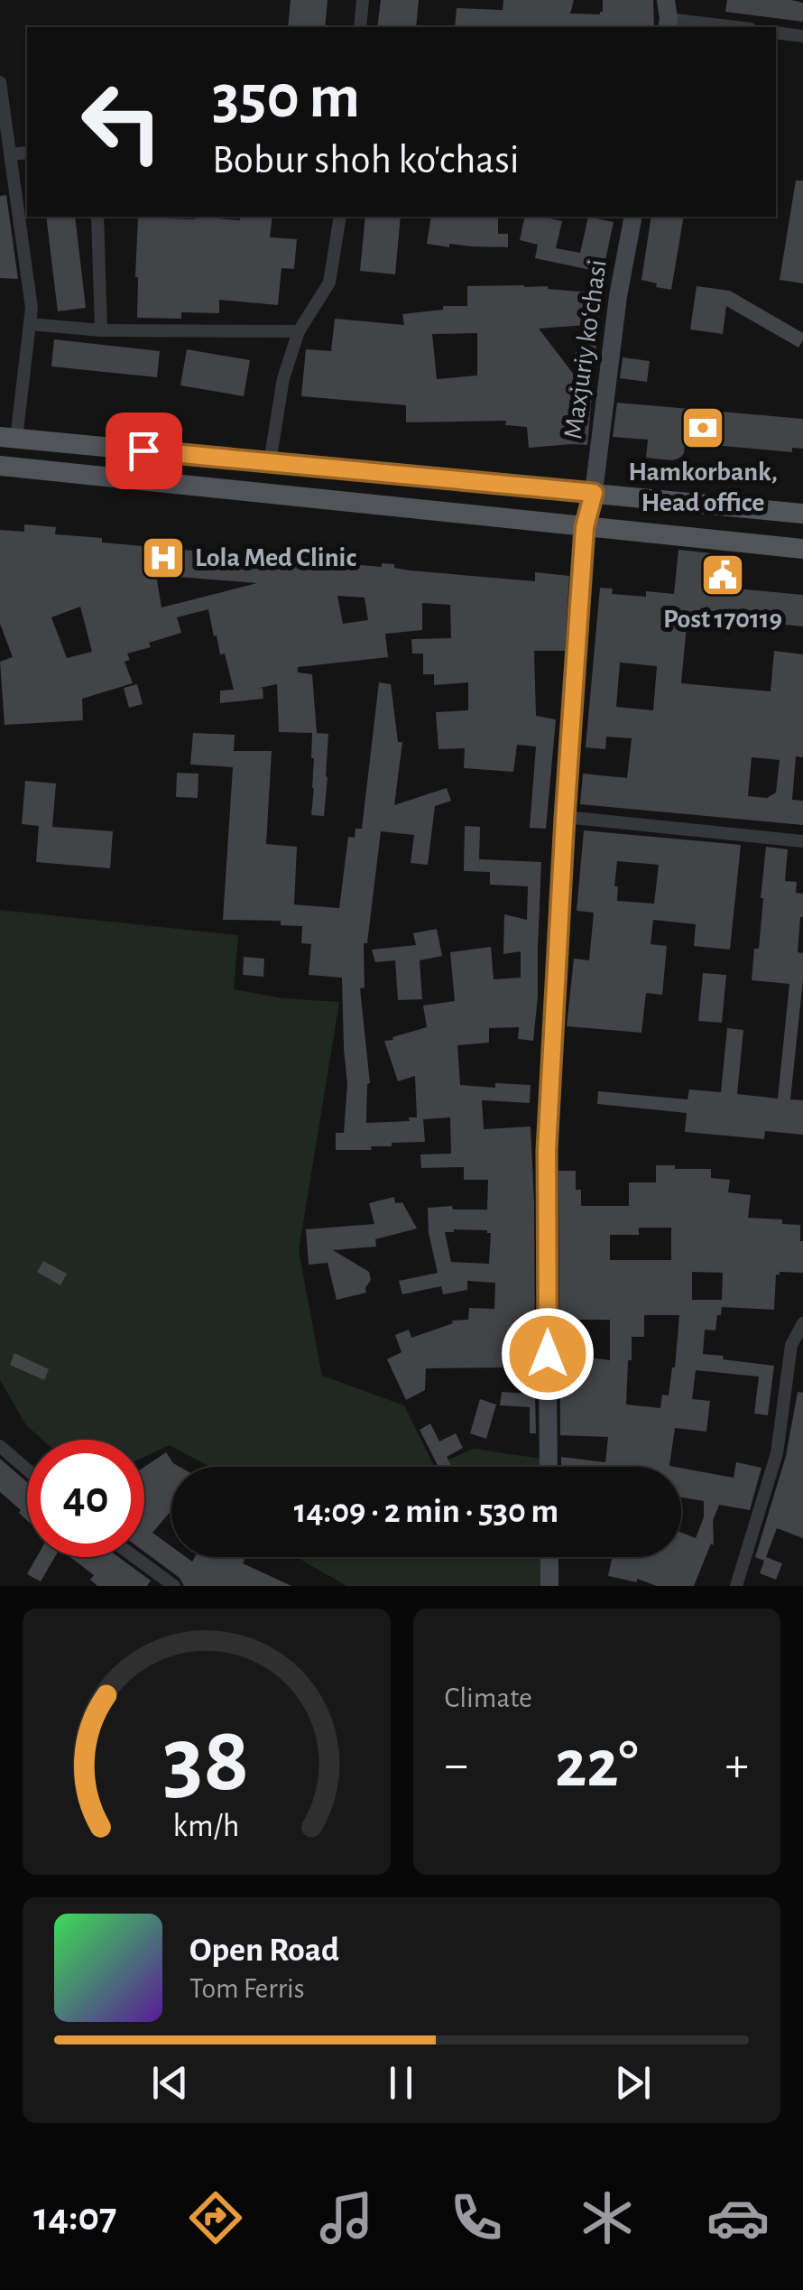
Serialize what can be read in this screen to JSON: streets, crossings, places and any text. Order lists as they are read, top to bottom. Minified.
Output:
{"streets":{"street":["Maxjuriy koʻchasi"]},"places":{"bank":["Hamkorbank, Head office"],"hospital":["Lola Med Clinic"],"public building":["Post 170119"]},"page":{"turn":["350 m","Bobur shoh ko'chasi"],"limit":"40","trip":"14:09 · 2 min · 530 m","tile":"Climate","heat":["−","22°","+"],"song":["Open Road","Tom Ferris"],"tabs":"14:07","gauge":["38","km/h"]}}
